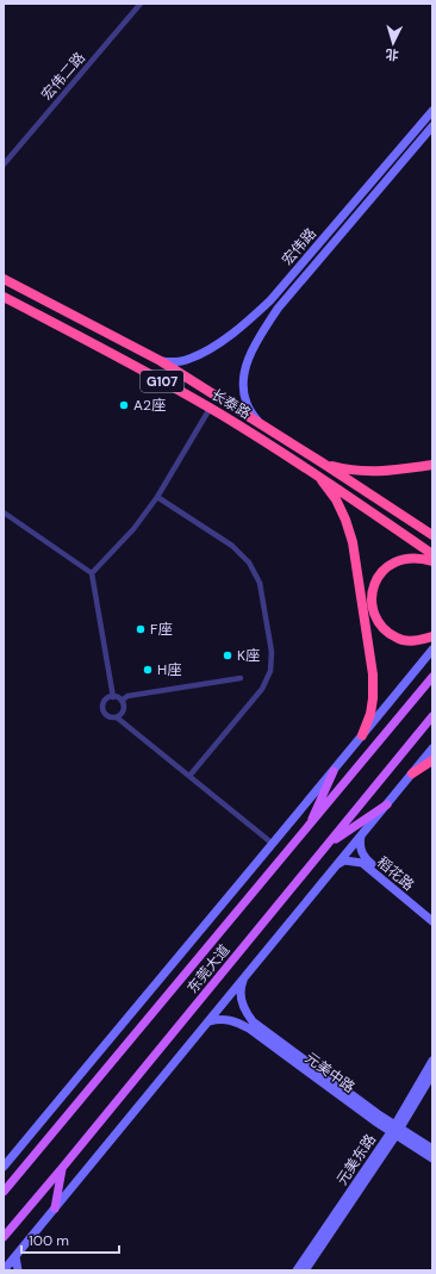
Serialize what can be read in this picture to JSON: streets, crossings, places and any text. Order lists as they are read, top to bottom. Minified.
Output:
{"streets":{"highway":["G107","长泰路"],"main road":["东莞大道"],"street":["宏伟二路","宏伟路","稻花路","元美中路","元美东路"]},"crossings":[["宏伟路","长泰路"],["元美中路","元美东路"]],"places":["A2座","F座","K座","H座"],"scale_bar":"100 m","north":"bottom"}
